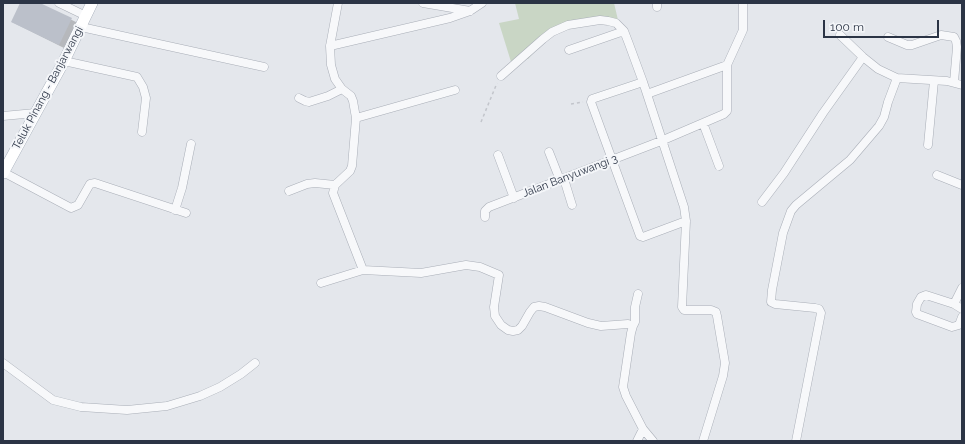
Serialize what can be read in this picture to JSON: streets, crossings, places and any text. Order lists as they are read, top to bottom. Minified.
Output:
{"streets":{"main road":["Teluk Pinang - Banjarwangi"],"street":["Jalan Banyuwangi 3"]},"scale_bar":"100 m"}
